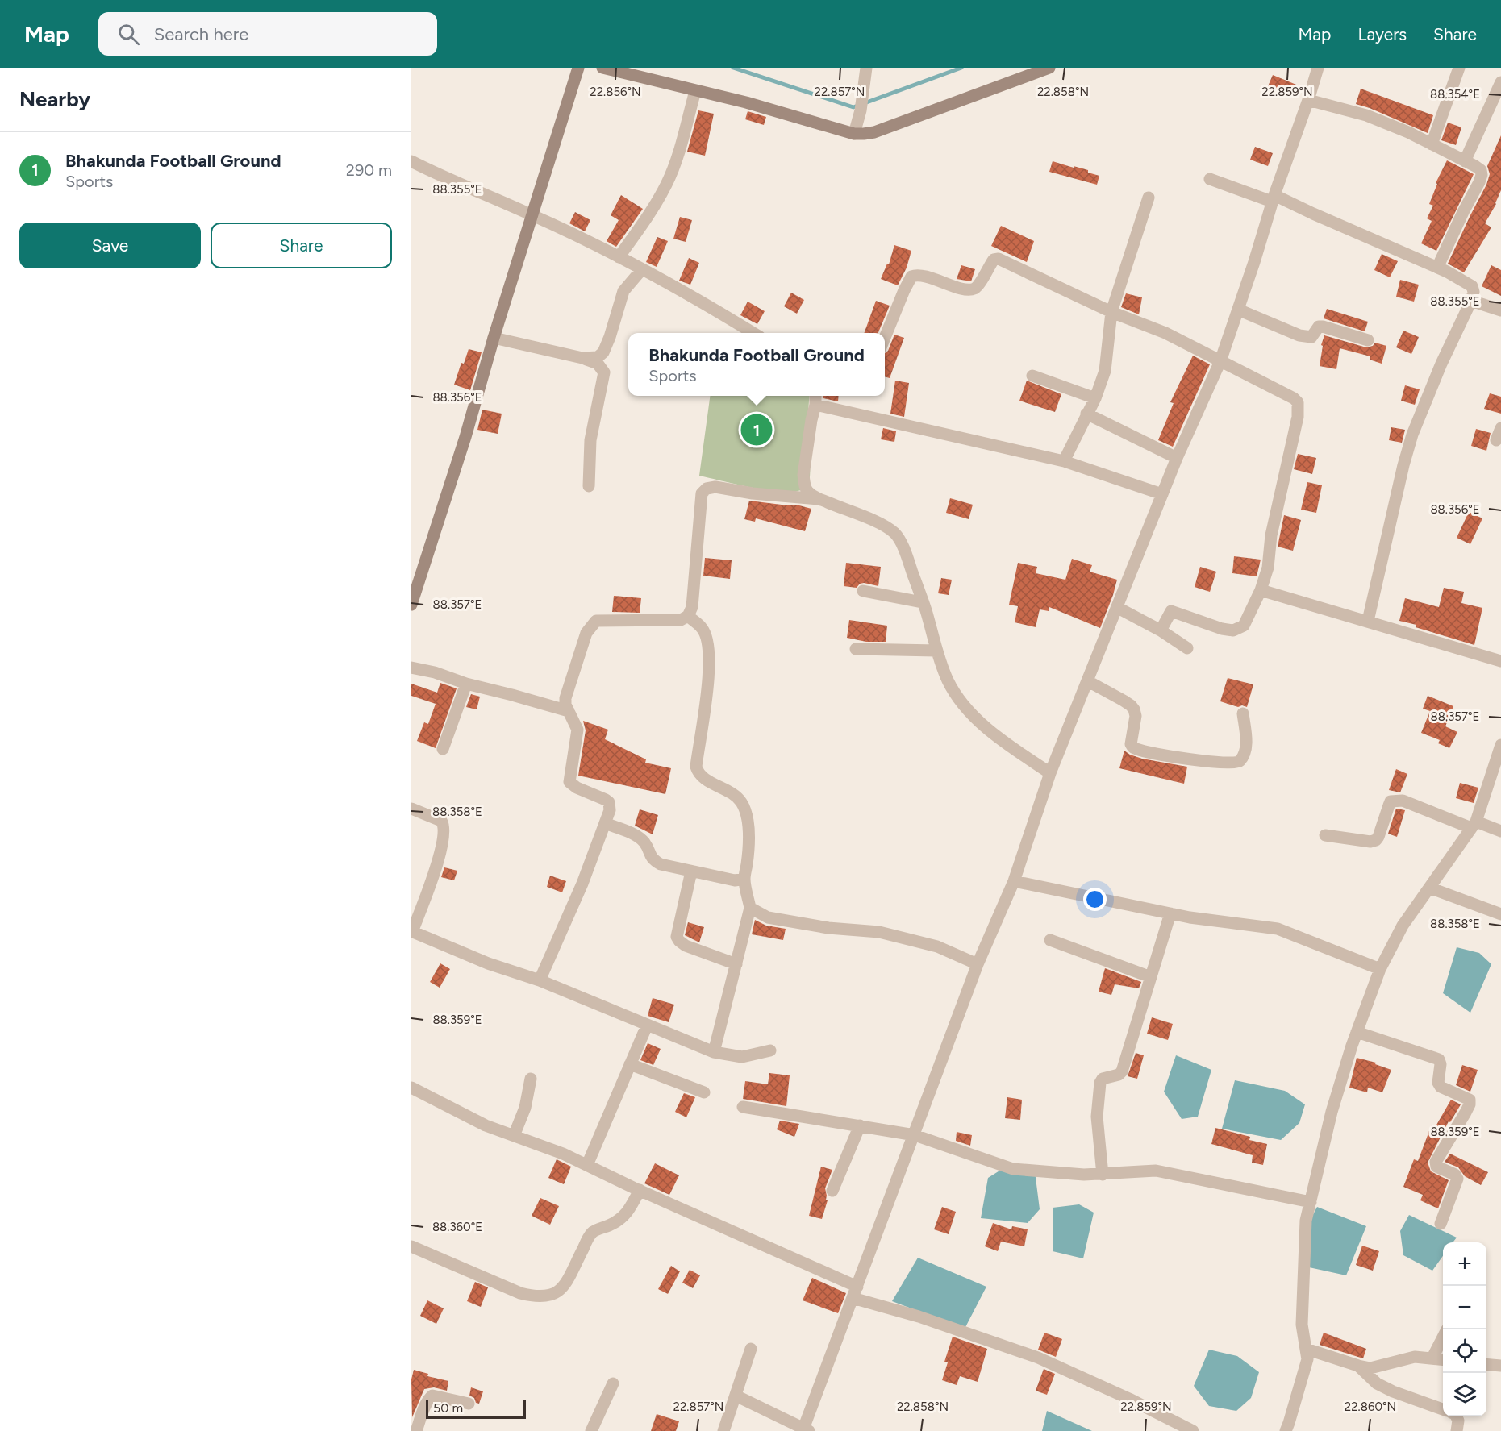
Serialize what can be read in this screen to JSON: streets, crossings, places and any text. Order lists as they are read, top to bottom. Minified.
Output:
{"scale_bar":"50 m","page":{"header":"Map","search":"Search here","nav":["Map","Layers","Share"],"heading":"Nearby","list":[{"mark":"1","name":"Bhakunda Football Ground","note":"Sports","value":"290 m"}],"buttons":["Save","Share"],"popup":["Bhakunda Football Ground","Sports"],"pins":"1","map_buttons":["+","−"],"scale":"50 m"},"coordinates":["22.856°N","22.857°N","22.858°N","22.859°N","88.354°E","88.355°E","88.356°E","88.357°E","88.358°E","88.359°E","88.360°E","22.860°N"]}
